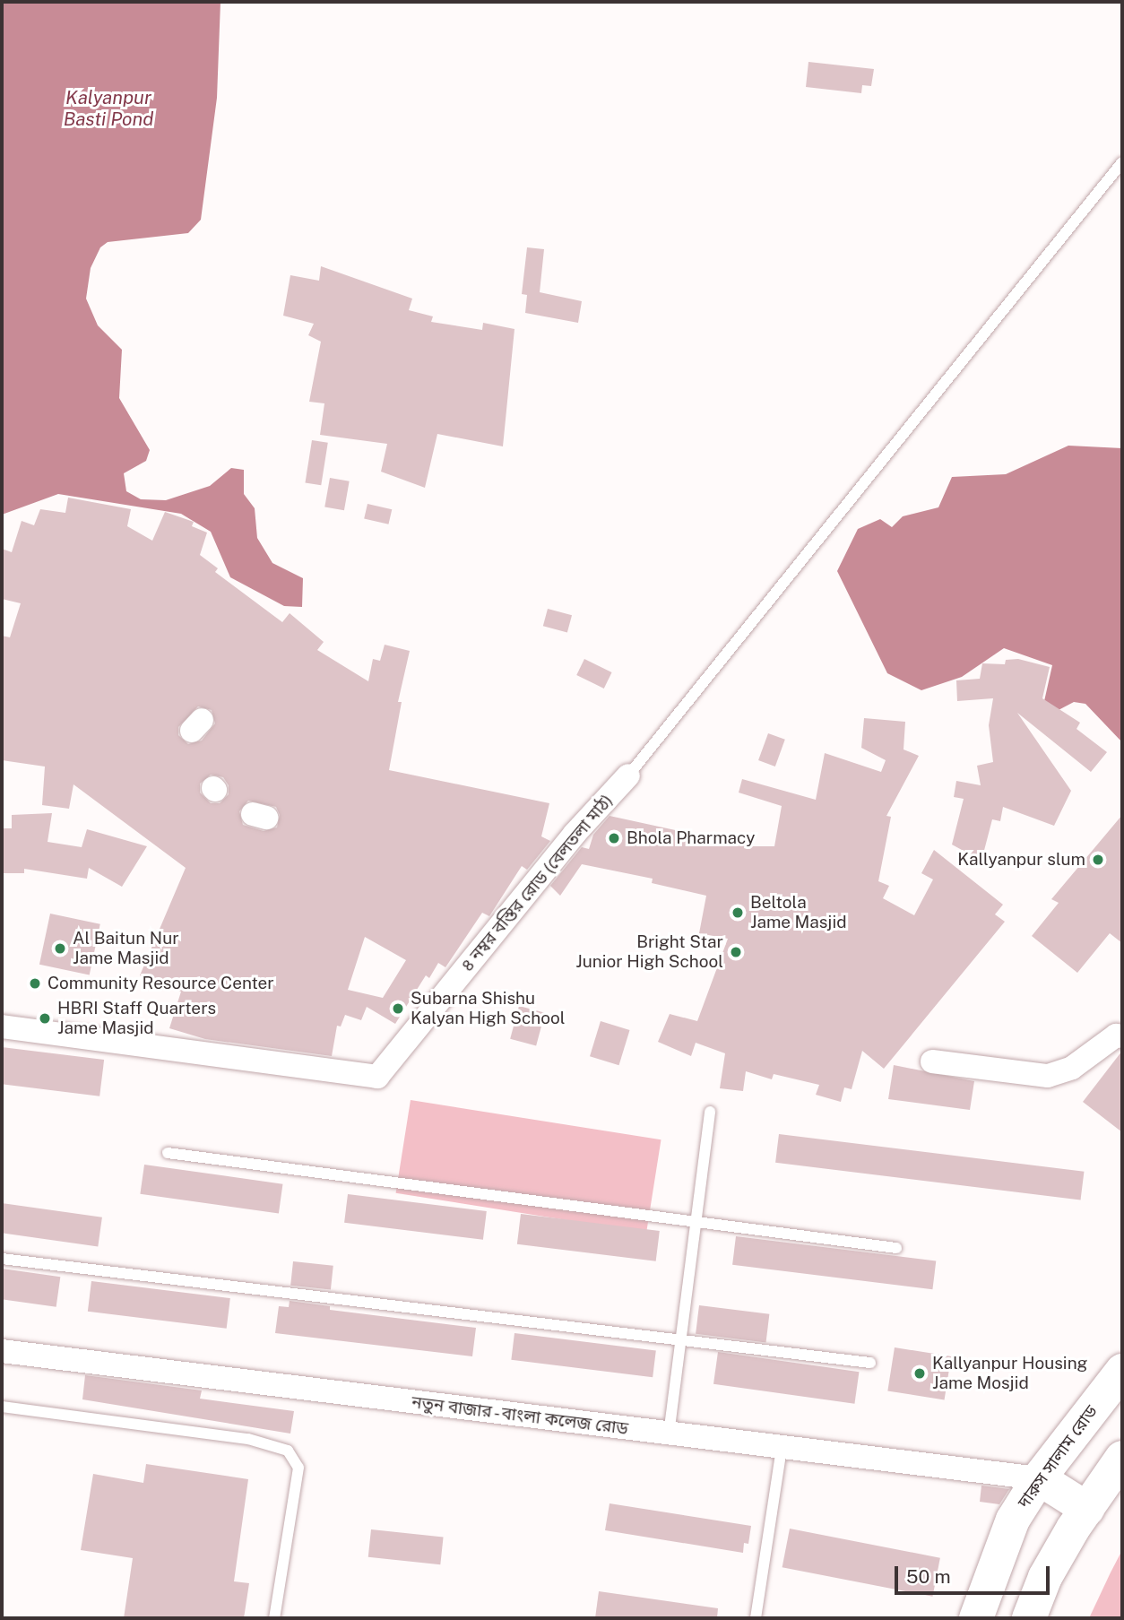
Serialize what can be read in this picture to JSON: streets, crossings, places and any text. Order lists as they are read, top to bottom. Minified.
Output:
{"streets":{"main road":["দারুস সালাম রোড"],"street":["৪ নম্বর বস্তির রোড (বেলতলা মাঠ)","নতুন বাজার - বাংলা কলেজ রোড"]},"crossings":[["নতুন বাজার - বাংলা কলেজ রোড","দারুস সালাম রোড"]],"water":["Kalyanpur Basti Pond"],"places":["Bhola Pharmacy","Kallyanpur slum","Beltola Jame Masjid","Al Baitun Nur Jame Masjid","Bright Star Junior High School","Community Resource Center","Subarna Shishu Kalyan High School","HBRI Staff Quarters Jame Masjid","Kallyanpur Housing Jame Mosjid"],"scale_bar":"50 m"}
